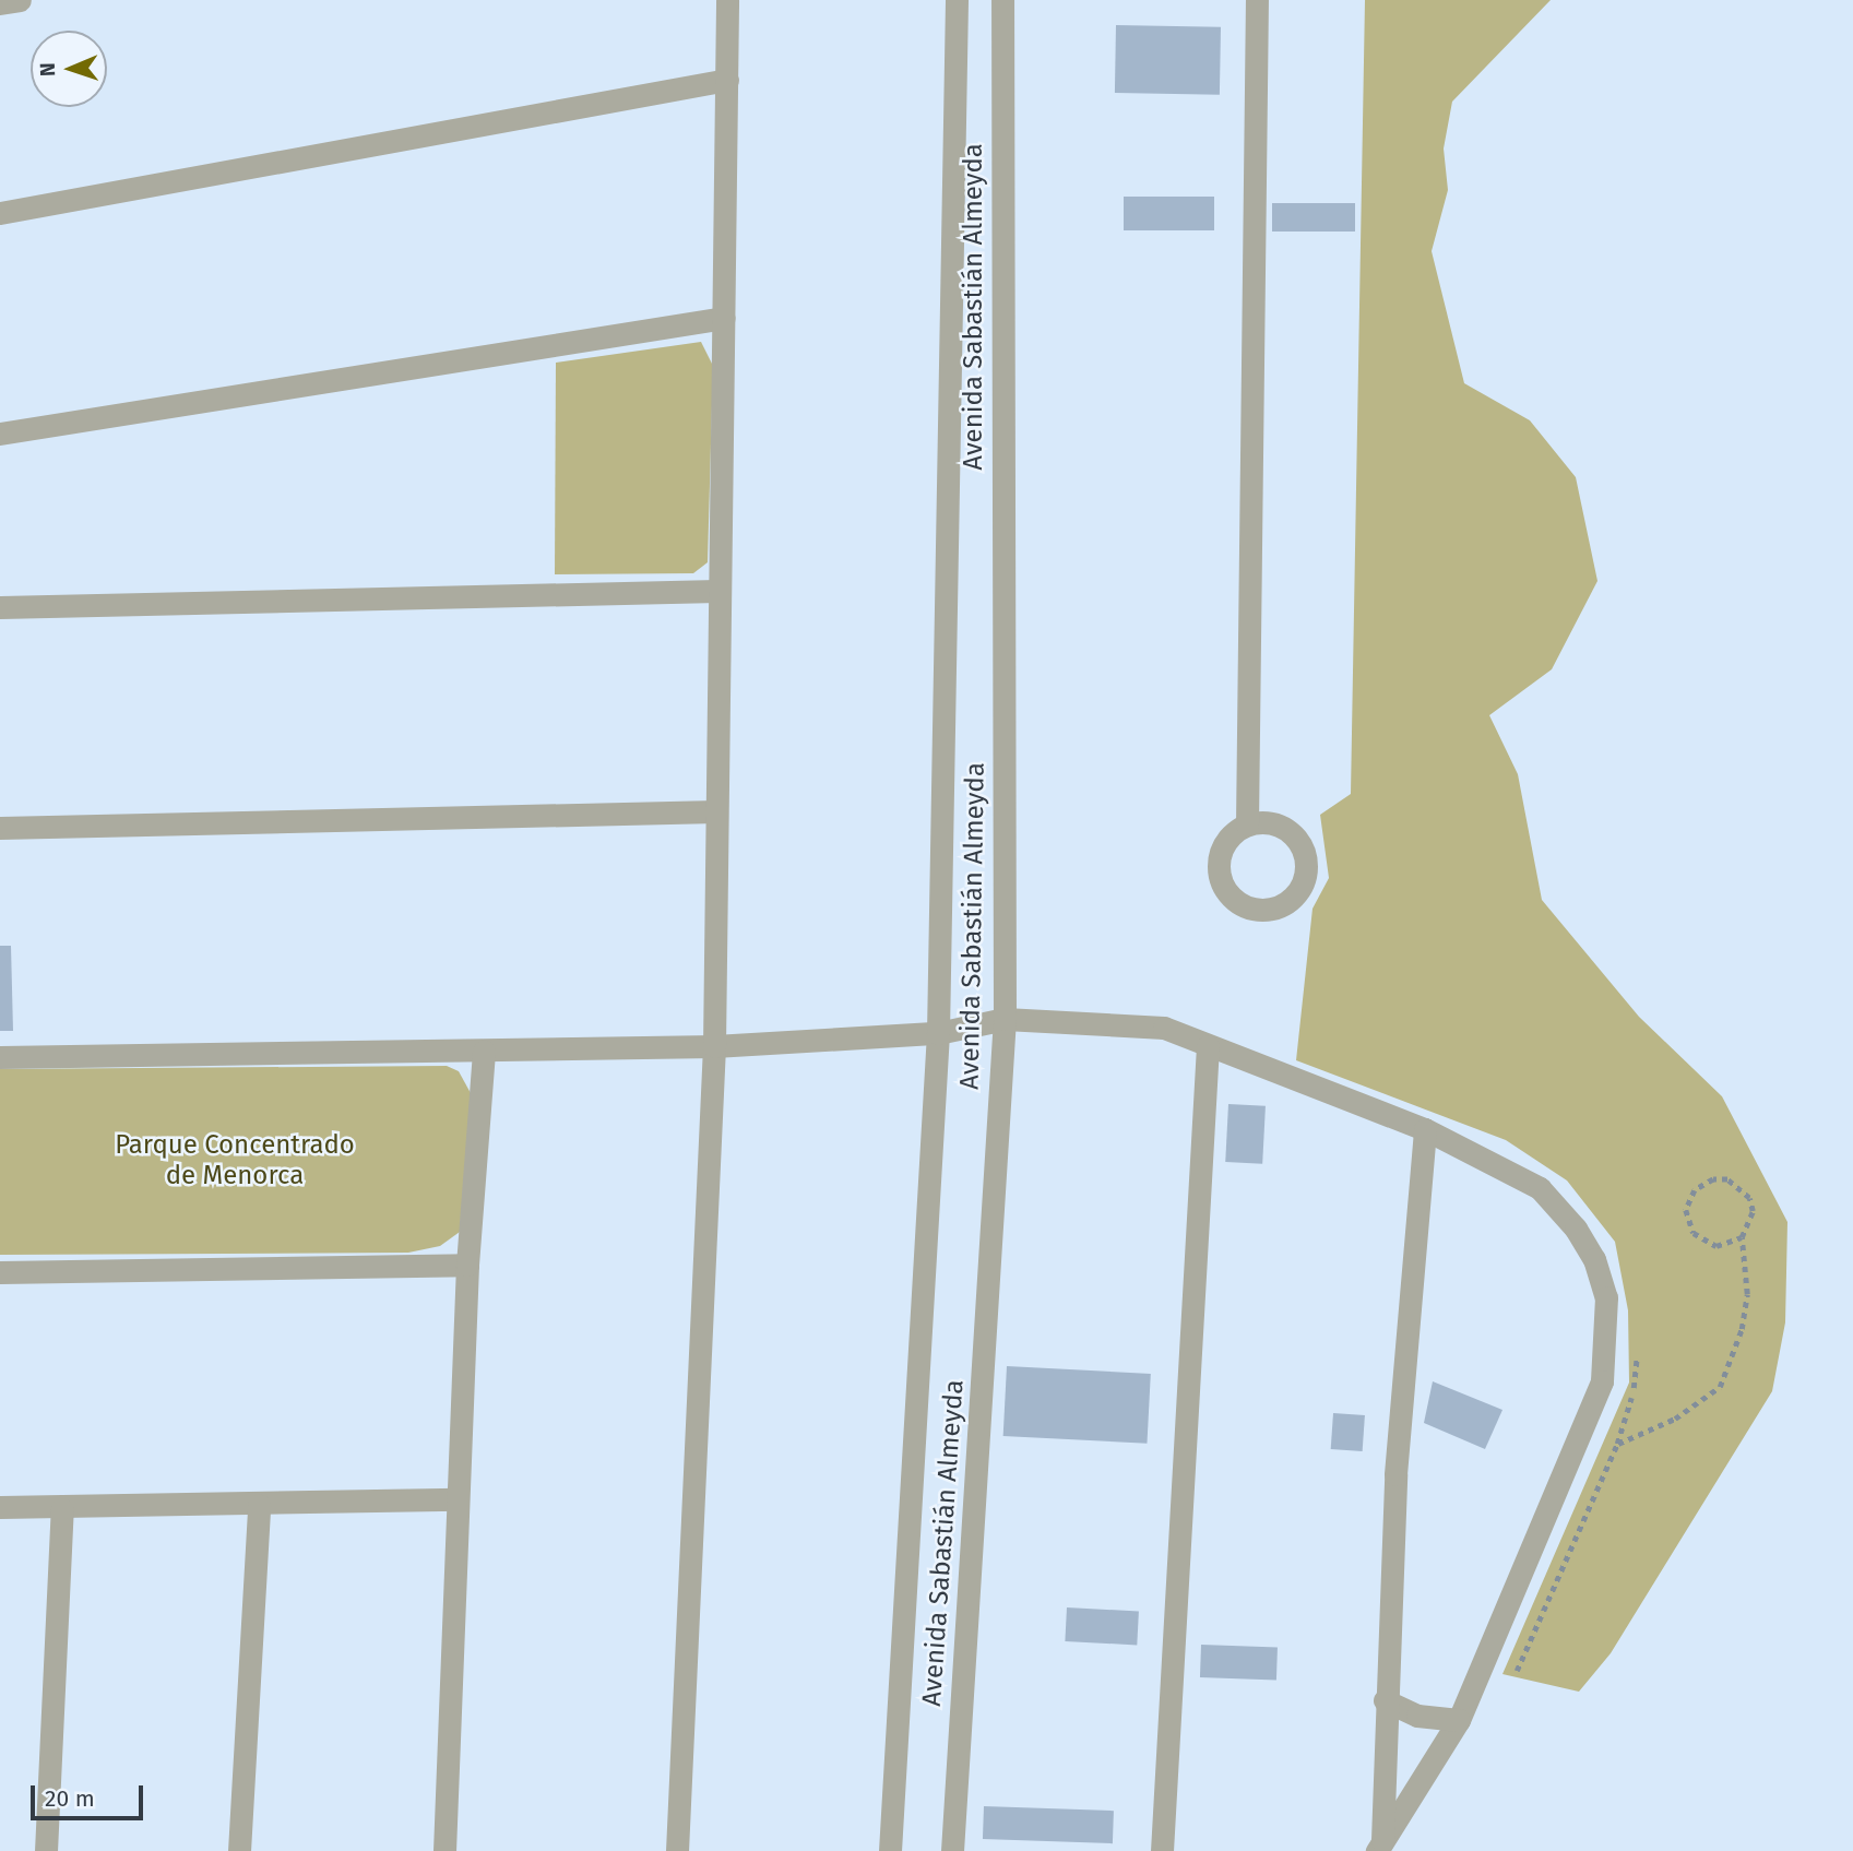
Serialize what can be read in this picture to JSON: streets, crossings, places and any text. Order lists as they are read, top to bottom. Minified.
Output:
{"streets":{"street":["Avenida Sabastián Almeyda"]},"parks":["Parque Concentrado de Menorca"],"scale_bar":"20 m","north":"left"}
